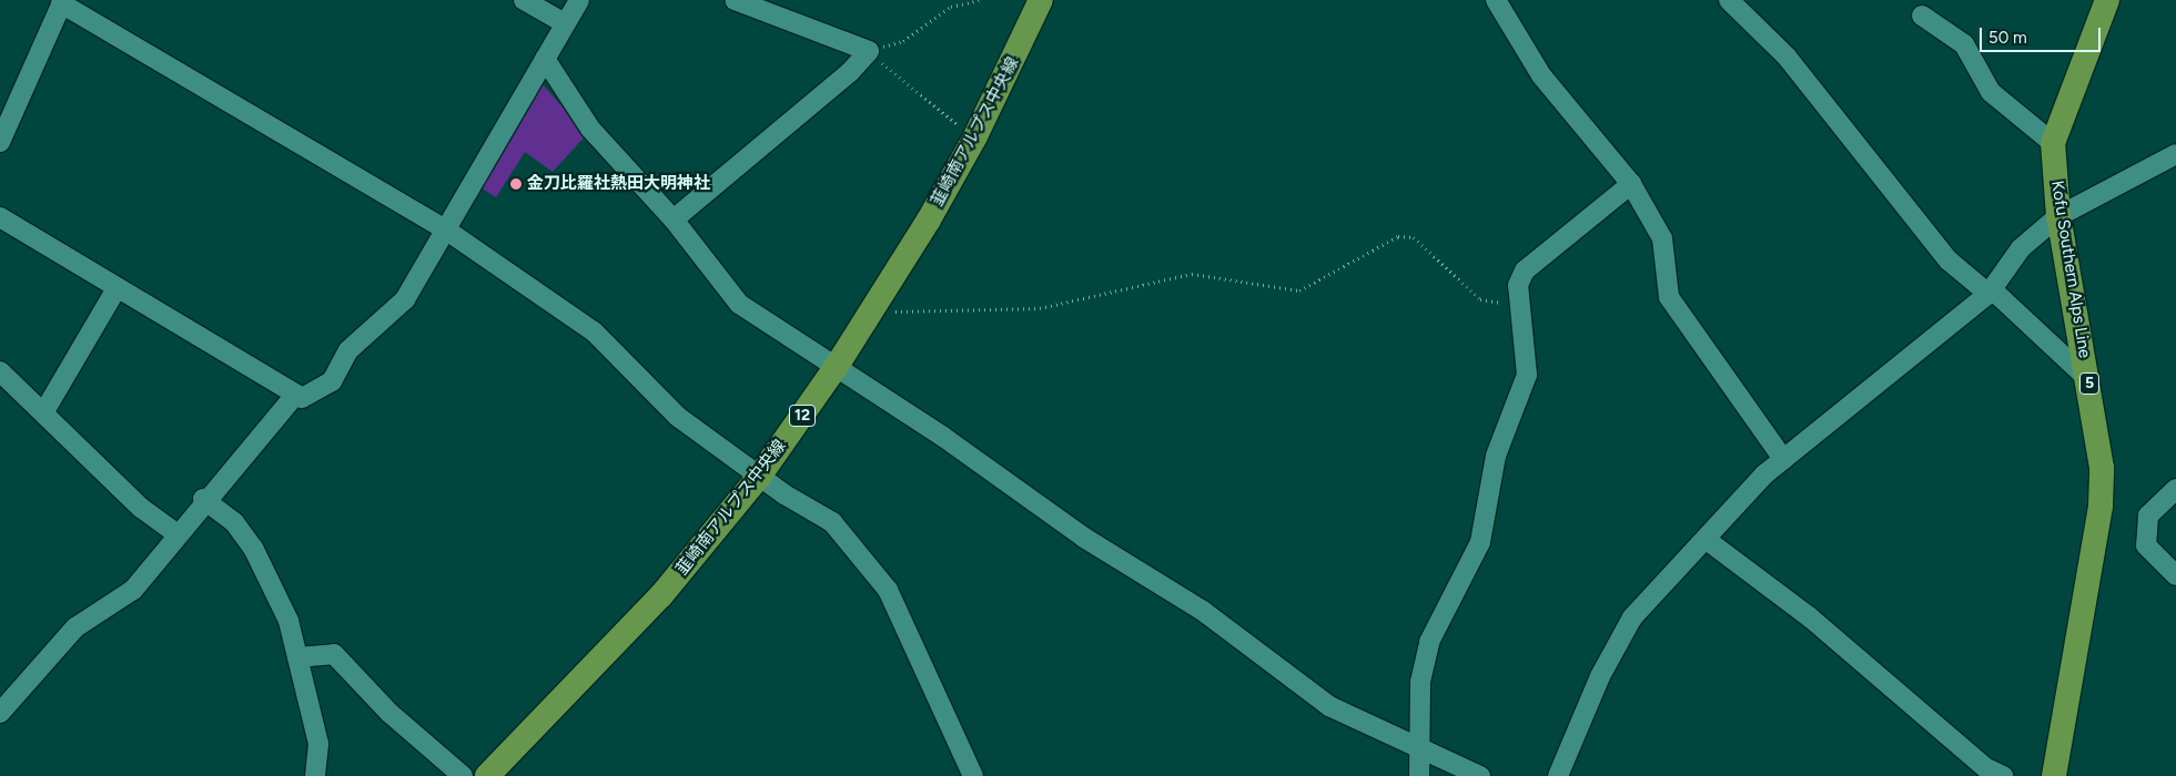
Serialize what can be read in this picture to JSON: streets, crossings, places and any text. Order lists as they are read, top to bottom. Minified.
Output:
{"streets":{"main road":["韮崎南アルプス中央線","Kofu Southern Alps Line","5","12"]},"places":["金刀比羅社熱田大明神社"],"scale_bar":"50 m"}
